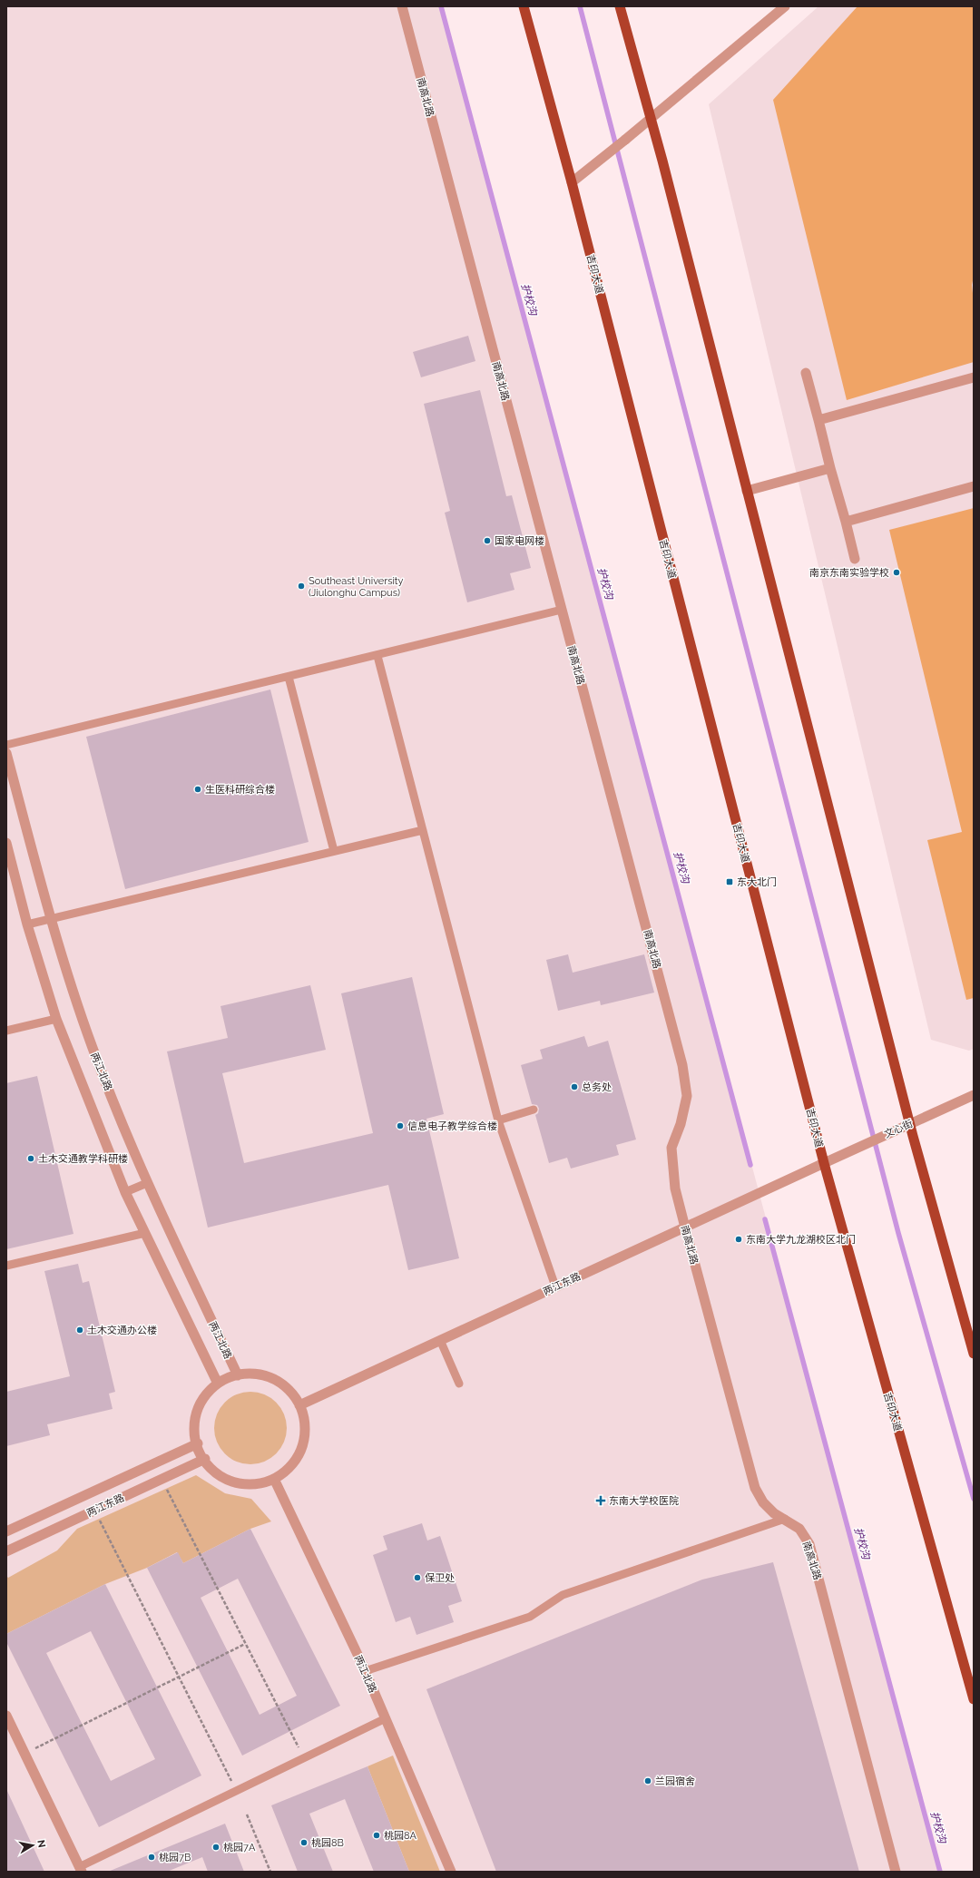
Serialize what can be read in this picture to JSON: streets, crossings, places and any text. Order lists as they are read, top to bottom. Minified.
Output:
{"streets":{"main road":["吉印大道"],"street":["南高北路","两江北路","文心街","两江东路"]},"crossings":[["南高北路","两江东路"],["吉印大道","文心街"],["吉印大道","两江东路"],["两江北路","两江东路"],["文心街","两江东路"]],"water":["护校沟"],"places":{"other":["国家电网楼","南京东南实验学校","Southeast University (Jiulonghu Campus)","生医科研综合楼","总务处","信息电子教学综合楼","土木交通教学科研楼","东南大学九龙湖校区北门","土木交通办公楼","保卫处","兰园宿舍","桃园8A","桃园8B","桃园7A","桃园7B"],"transit":["东大北门"],"health":["东南大学校医院"]},"north":"right"}
